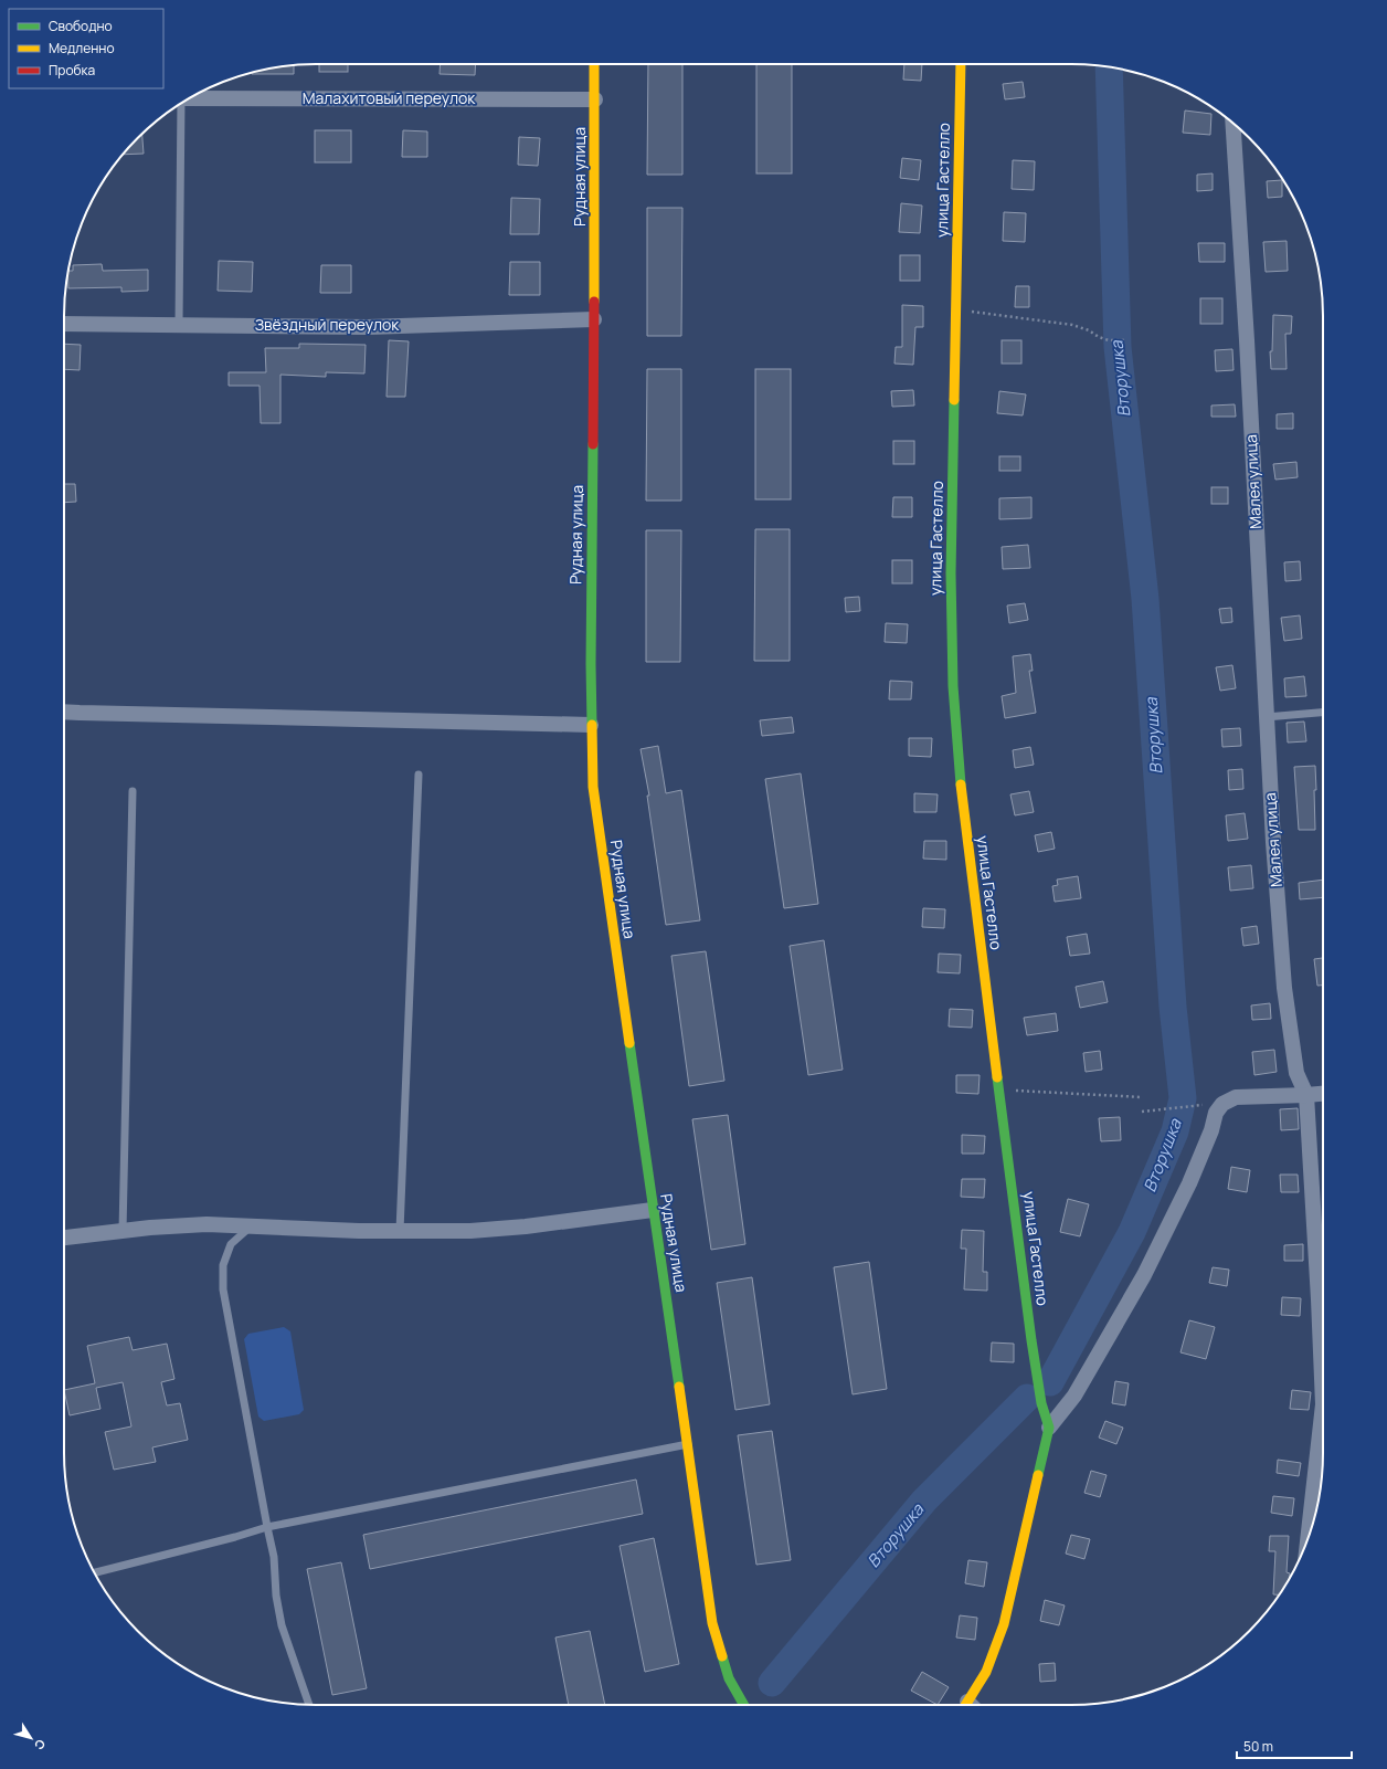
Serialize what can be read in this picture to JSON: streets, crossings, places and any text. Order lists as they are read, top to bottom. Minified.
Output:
{"streets":{"street":["Малахитовый переулок","Рудная улица","улица Гастелло","Звёздный переулок","Малея улица"]},"crossings":[["Малахитовый переулок","Рудная улица"],["Рудная улица","Звёздный переулок"]],"water":["Вторушка"],"legend":["Свободно","Медленно","Пробка"],"scale_bar":"50 m","north":"bottom right"}
